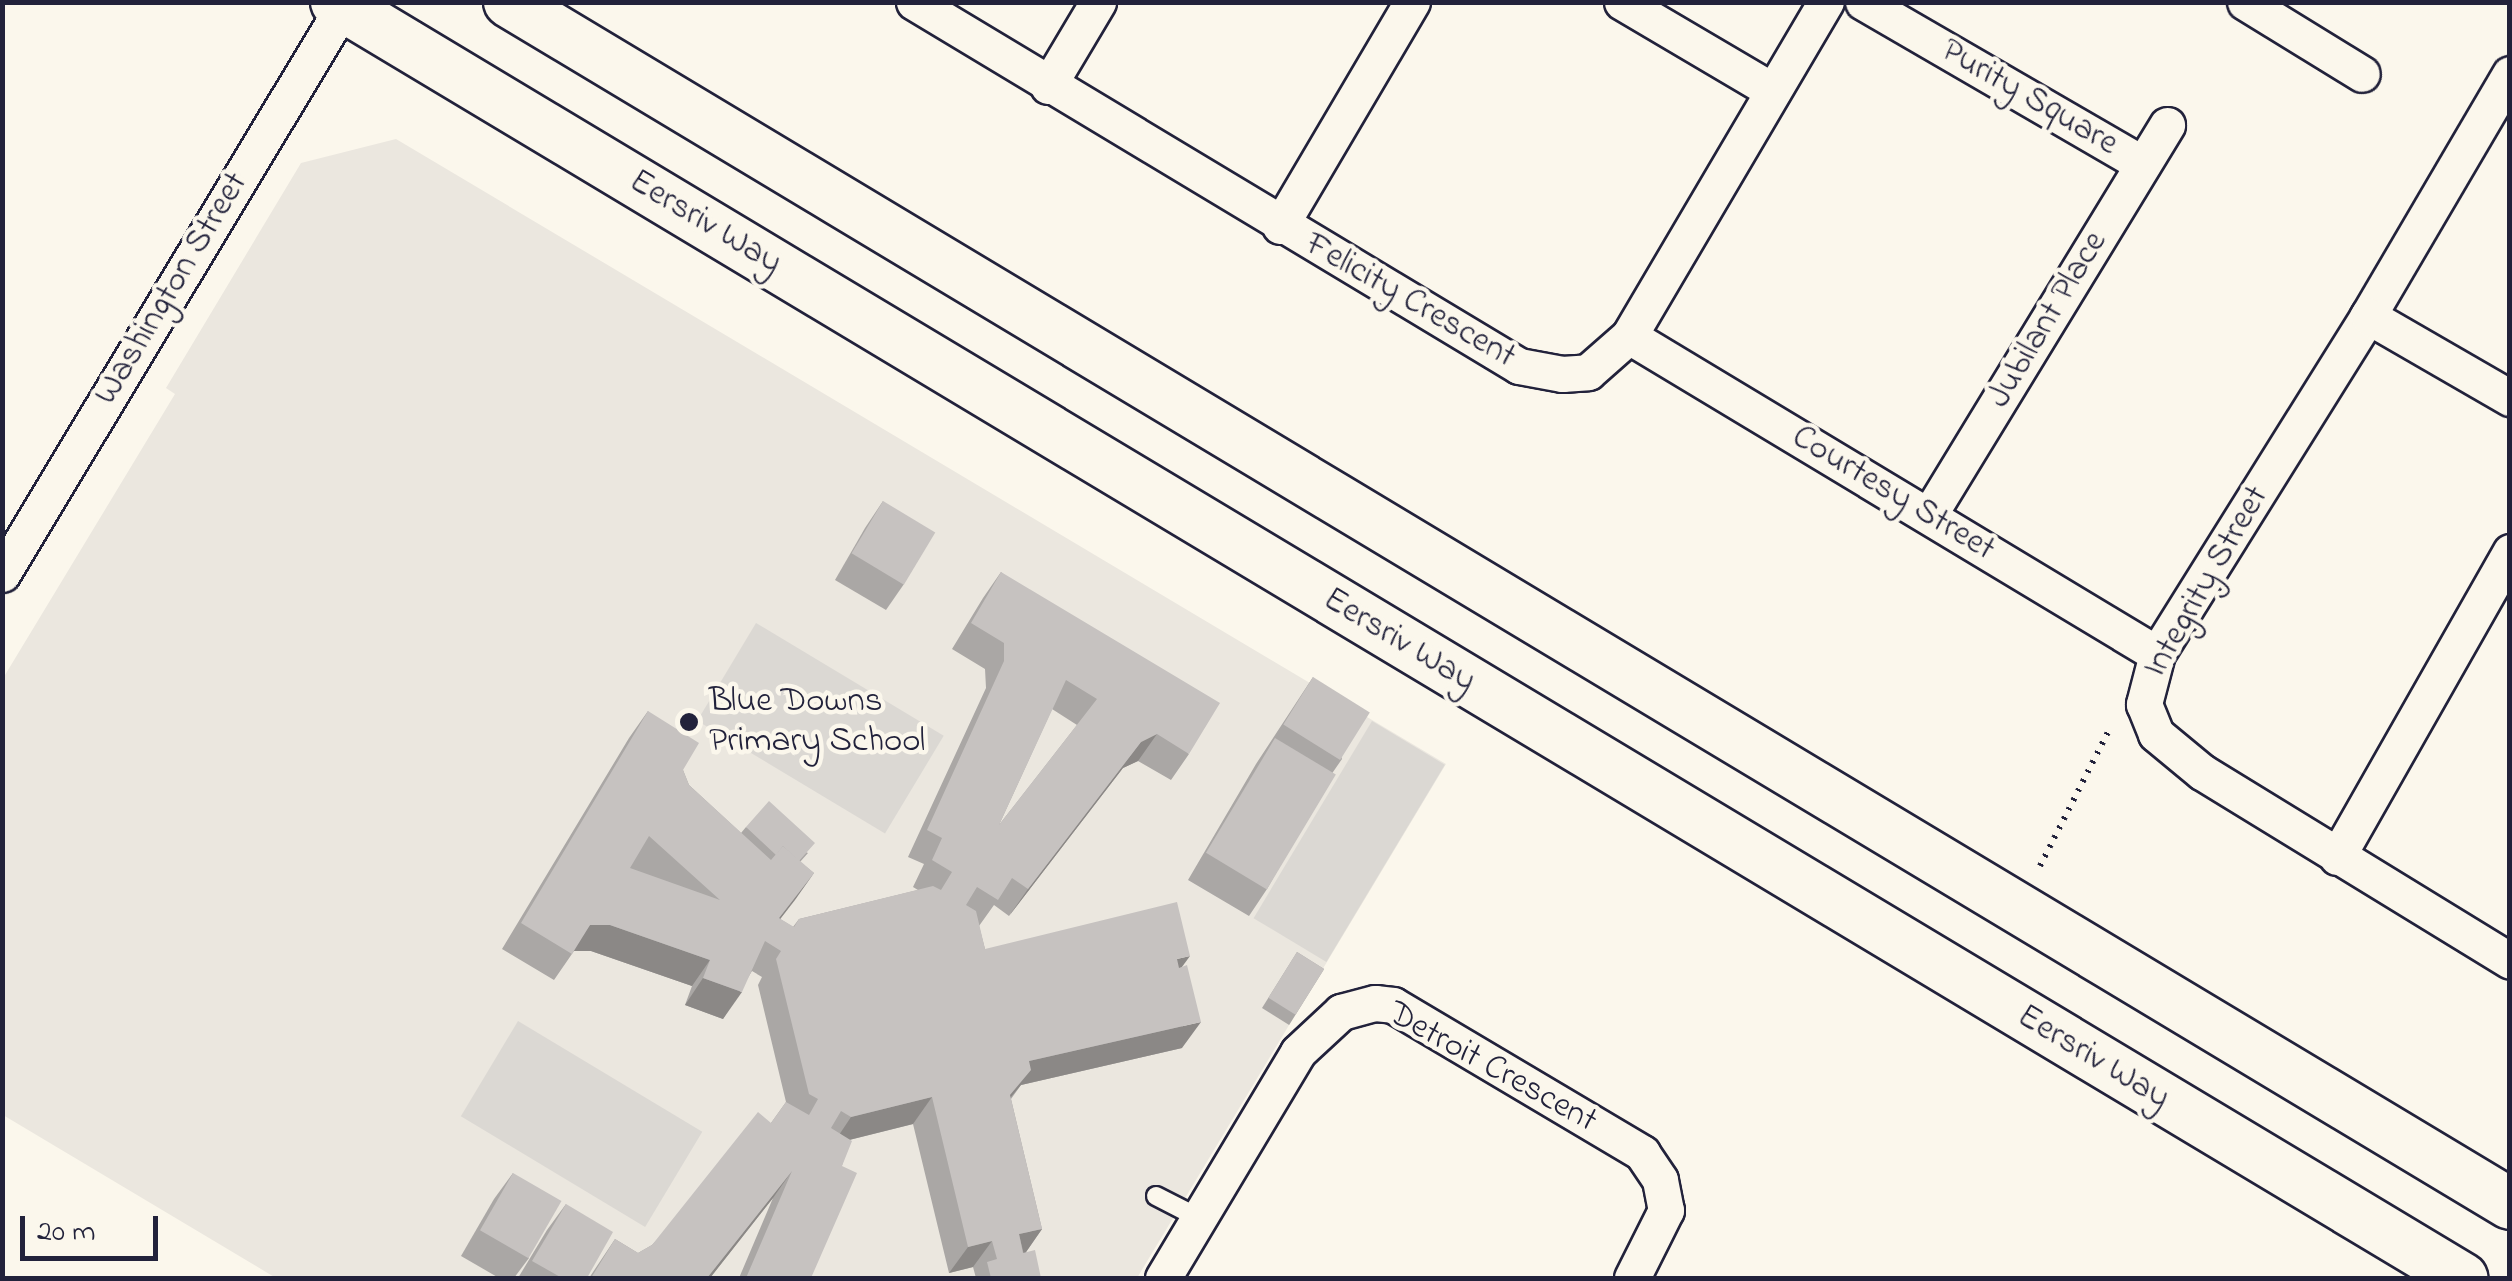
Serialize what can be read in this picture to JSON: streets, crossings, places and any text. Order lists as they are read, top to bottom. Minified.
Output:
{"streets":{"main road":["Eersriv Way"],"street":["Purity Square","Washington Street","Felicity Crescent","Jubilant Place","Courtesy Street","Integrity Street","Detroit Crescent"]},"crossings":[["Purity Square","Jubilant Place"],["Eersriv Way","Washington Street"],["Felicity Crescent","Courtesy Street"],["Jubilant Place","Courtesy Street"],["Courtesy Street","Integrity Street"]],"places":["Blue Downs Primary School"],"scale_bar":"20 m"}
